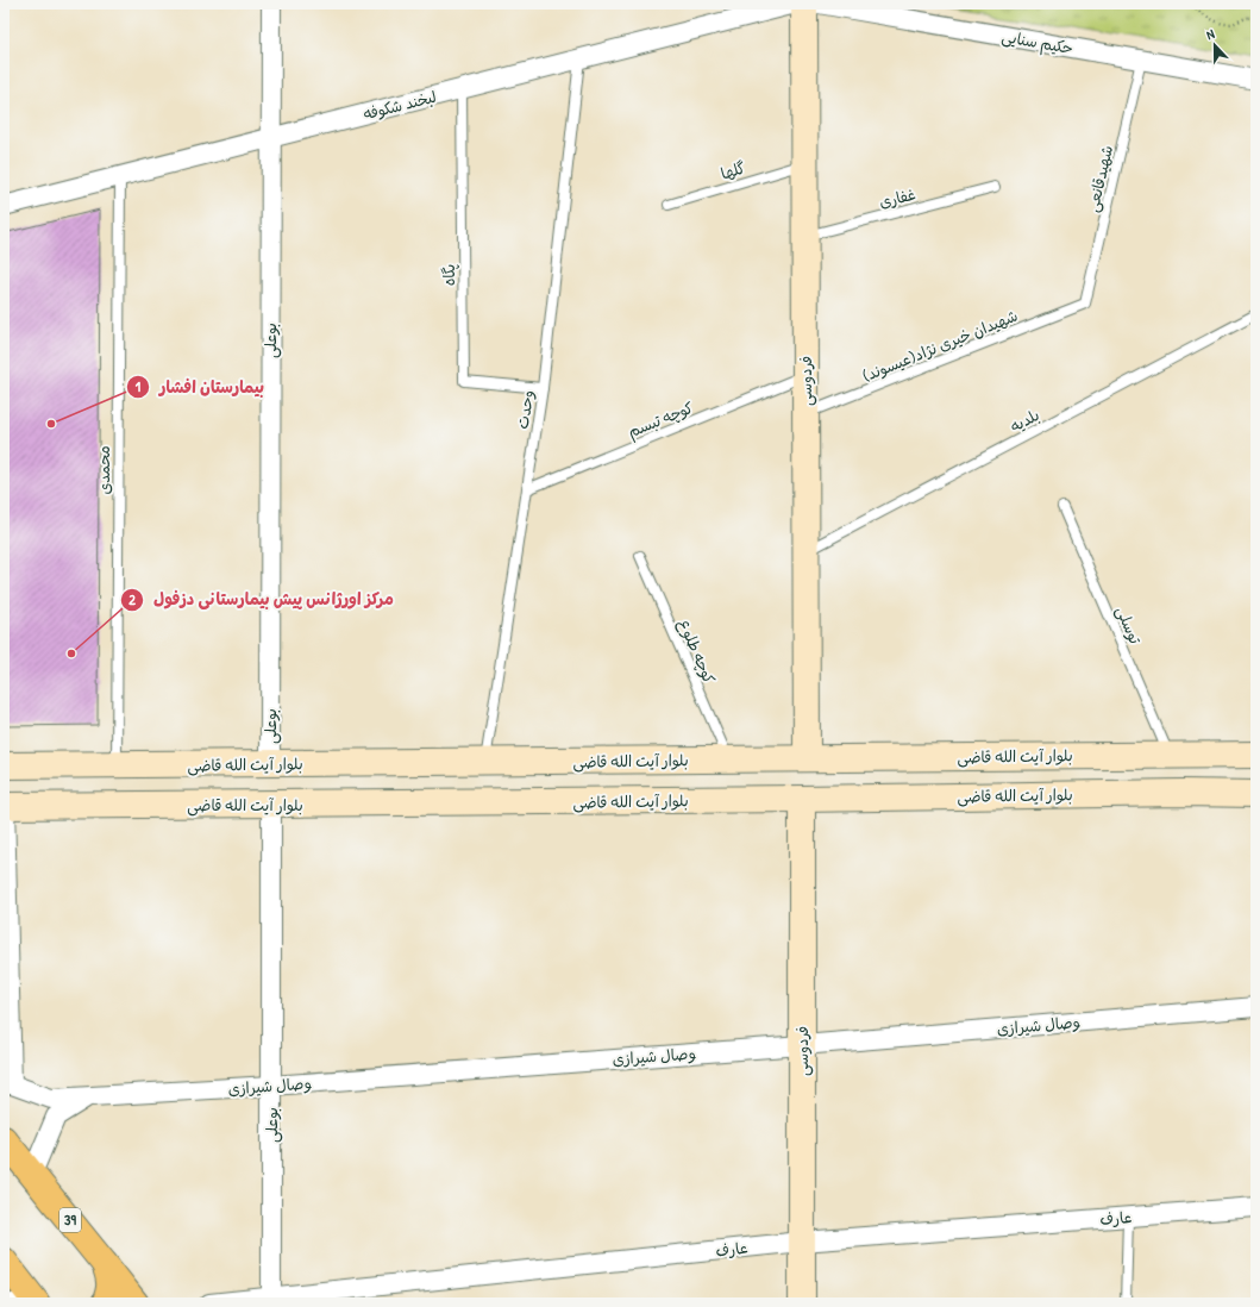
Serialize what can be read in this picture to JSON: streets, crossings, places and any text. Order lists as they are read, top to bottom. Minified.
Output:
{"streets":{"main road":["فردوسی","بلوار آیت‌ الله قاضی","بلوار آیت ‌الله قاضی","39"],"street":["حکیم سنایی","لبخند شکوفه","بوعلی","وصال شیرازی","عارف"],"lane":["گلها","شهیدقانعی","غفاری","پگاه","شهیدان خیری نژاد(عیسوند)","وحدت","کوچه تبسم","بلدیه","محمدی","توسلی","کوچه طلوع"]},"crossings":[["حکیم سنایی","شهیدقانعی"],["لبخند شکوفه","پگاه"],["لبخند شکوفه","بوعلی"],["لبخند شکوفه","وحدت"],["لبخند شکوفه","محمدی"],["گلها","فردوسی"],["شهیدقانعی","شهیدان خیری نژاد(عیسوند)"],["غفاری","فردوسی"],["پگاه","وحدت"],["بوعلی","بلوار آیت‌ الله قاضی"],["بوعلی","بلوار آیت ‌الله قاضی"],["بوعلی","وصال شیرازی"],["بوعلی","عارف"],["شهیدان خیری نژاد(عیسوند)","فردوسی"],["فردوسی","کوچه تبسم"],["فردوسی","بلدیه"],["فردوسی","بلوار آیت‌ الله قاضی"],["فردوسی","بلوار آیت ‌الله قاضی"],["فردوسی","وصال شیرازی"],["فردوسی","عارف"],["وحدت","کوچه تبسم"],["وحدت","بلوار آیت‌ الله قاضی"],["محمدی","بلوار آیت‌ الله قاضی"],["توسلی","بلوار آیت‌ الله قاضی"],["کوچه طلوع","بلوار آیت‌ الله قاضی"]],"places":["بیمارستان افشار","مرکز اورژانس پیش بیمارستانی دزفول"],"north":"top"}
